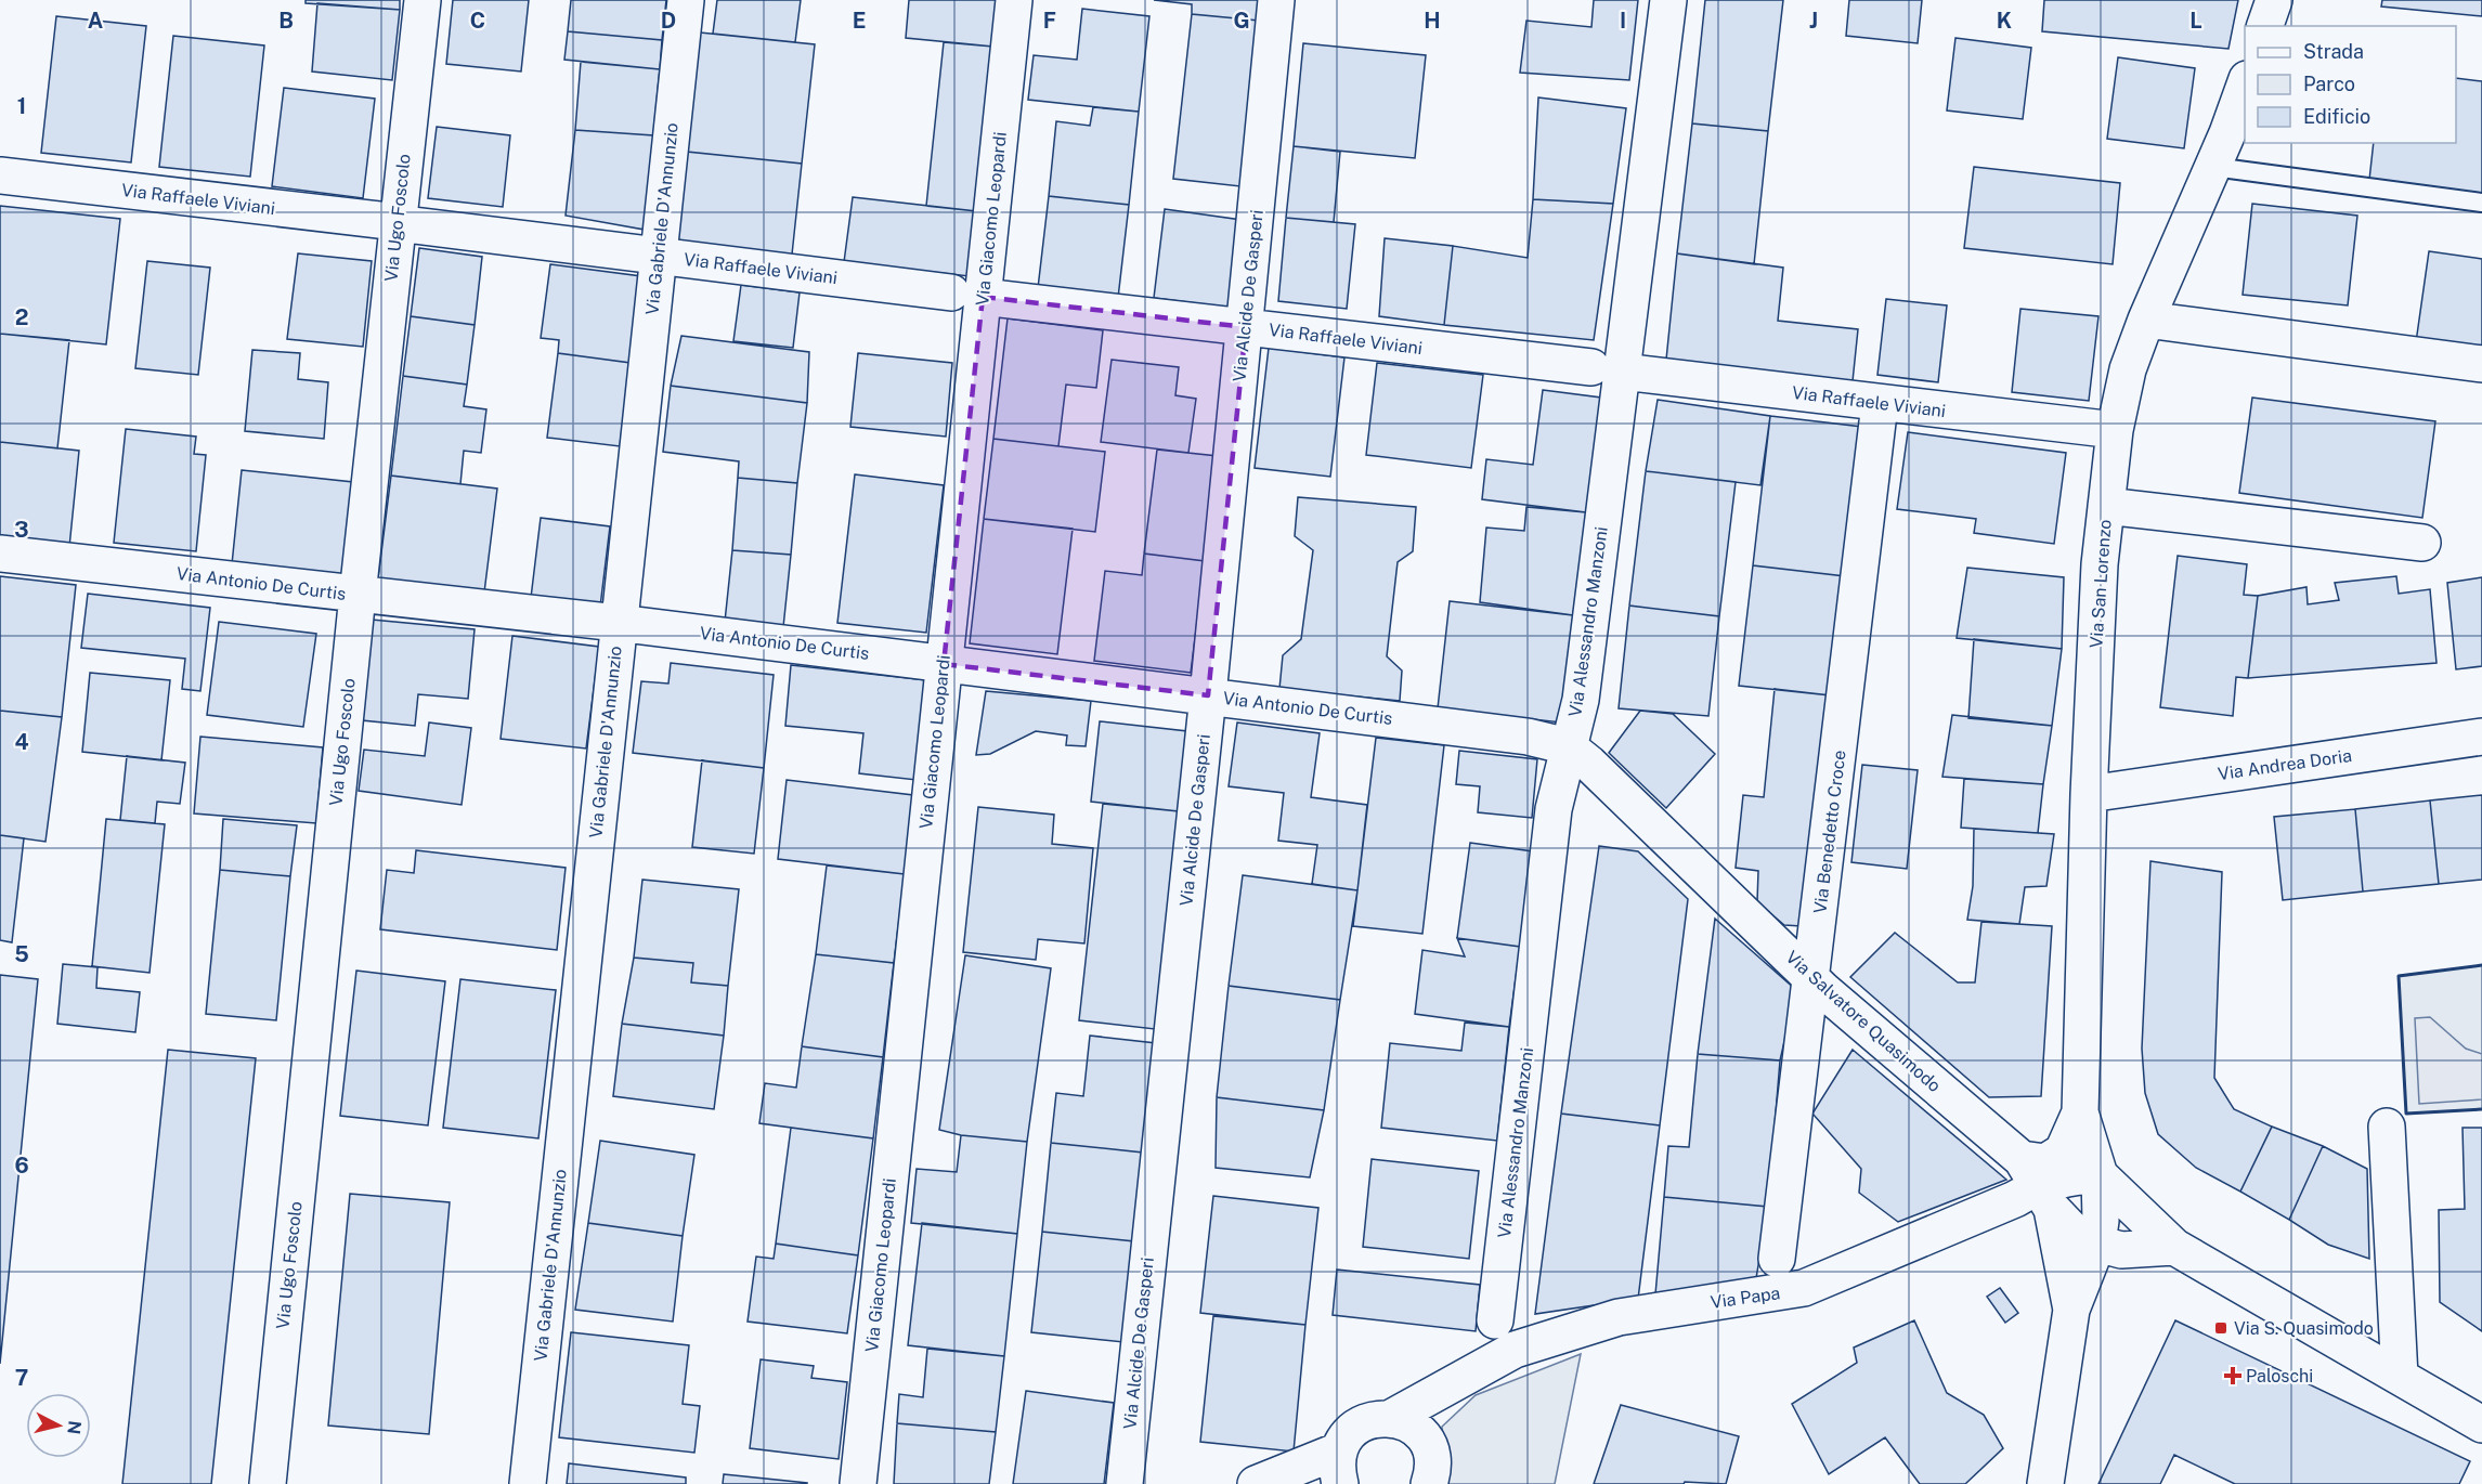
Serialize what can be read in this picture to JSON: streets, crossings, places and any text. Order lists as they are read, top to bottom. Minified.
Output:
{"streets":{"street":["Via Raffaele Viviani","Via Ugo Foscolo","Via Gabriele D'Annunzio","Via Giacomo Leopardi","Via Alcide De Gasperi","Via Antonio De Curtis","Via San Lorenzo","Via Alessandro Manzoni","Via Andrea Doria","Via Benedetto Croce","Via Salvatore Quasimodo","Via Papa"]},"crossings":[["Via Raffaele Viviani","Via Ugo Foscolo"],["Via Raffaele Viviani","Via Gabriele D'Annunzio"],["Via Raffaele Viviani","Via Giacomo Leopardi"],["Via Raffaele Viviani","Via Alcide De Gasperi"],["Via Raffaele Viviani","Via San Lorenzo"],["Via Raffaele Viviani","Via Alessandro Manzoni"],["Via Raffaele Viviani","Via Benedetto Croce"],["Via Ugo Foscolo","Via Antonio De Curtis"],["Via Gabriele D'Annunzio","Via Antonio De Curtis"],["Via Giacomo Leopardi","Via Antonio De Curtis"],["Via Alcide De Gasperi","Via Antonio De Curtis"],["Via Antonio De Curtis","Via Alessandro Manzoni"],["Via Antonio De Curtis","Via Salvatore Quasimodo"],["Via San Lorenzo","Via Andrea Doria"],["Via San Lorenzo","Via Salvatore Quasimodo"],["Via San Lorenzo","Via Papa"],["Via Alessandro Manzoni","Via Salvatore Quasimodo"],["Via Benedetto Croce","Via Salvatore Quasimodo"],["Via Salvatore Quasimodo","Via Papa"]],"places":{"transit":["Via S. Quasimodo"],"health":["Paloschi"]},"legend":["Strada","Parco","Edificio"],"north":"right","grid":{"columns":["A","B","C","D","E","F","G","H","I","J","K","L"],"rows":["1","2","3","4","5","6","7"]}}
